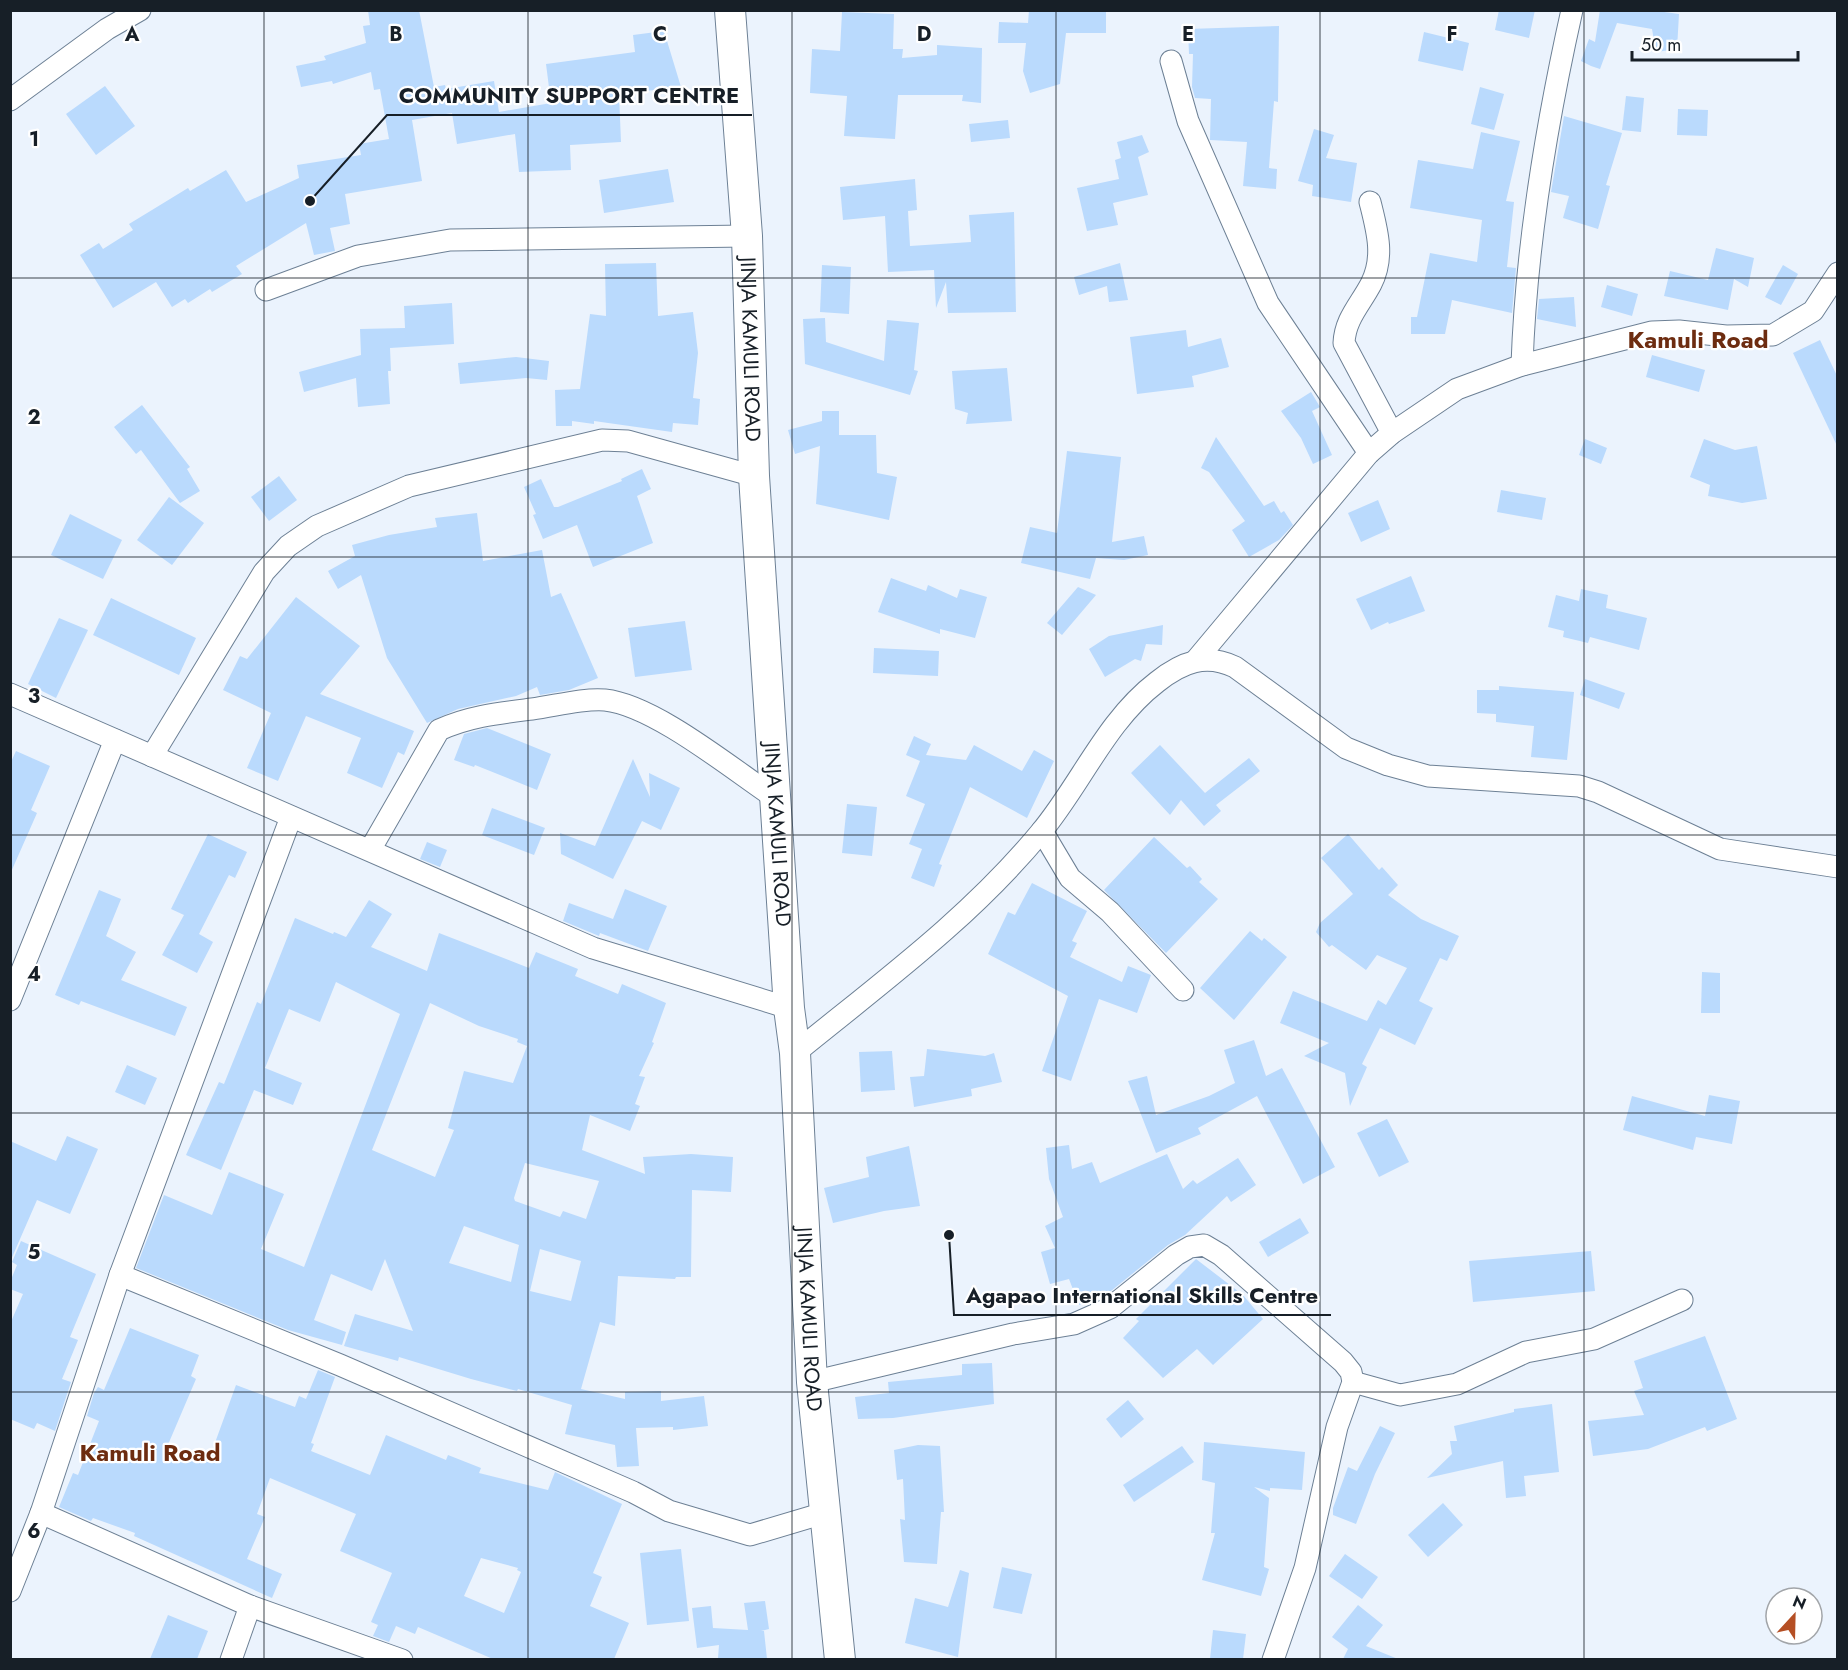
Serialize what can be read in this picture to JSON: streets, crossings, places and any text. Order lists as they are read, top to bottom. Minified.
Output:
{"streets":{"main road":["JINJA KAMULI ROAD"]},"districts":["Kamuli Road","Kamuli Road"],"places":["COMMUNITY SUPPORT CENTRE","Agapao International Skills Centre"],"scale_bar":"50 m","north":"top","grid":{"columns":["A","B","C","D","E","F"],"rows":["1","2","3","4","5","6"]}}
